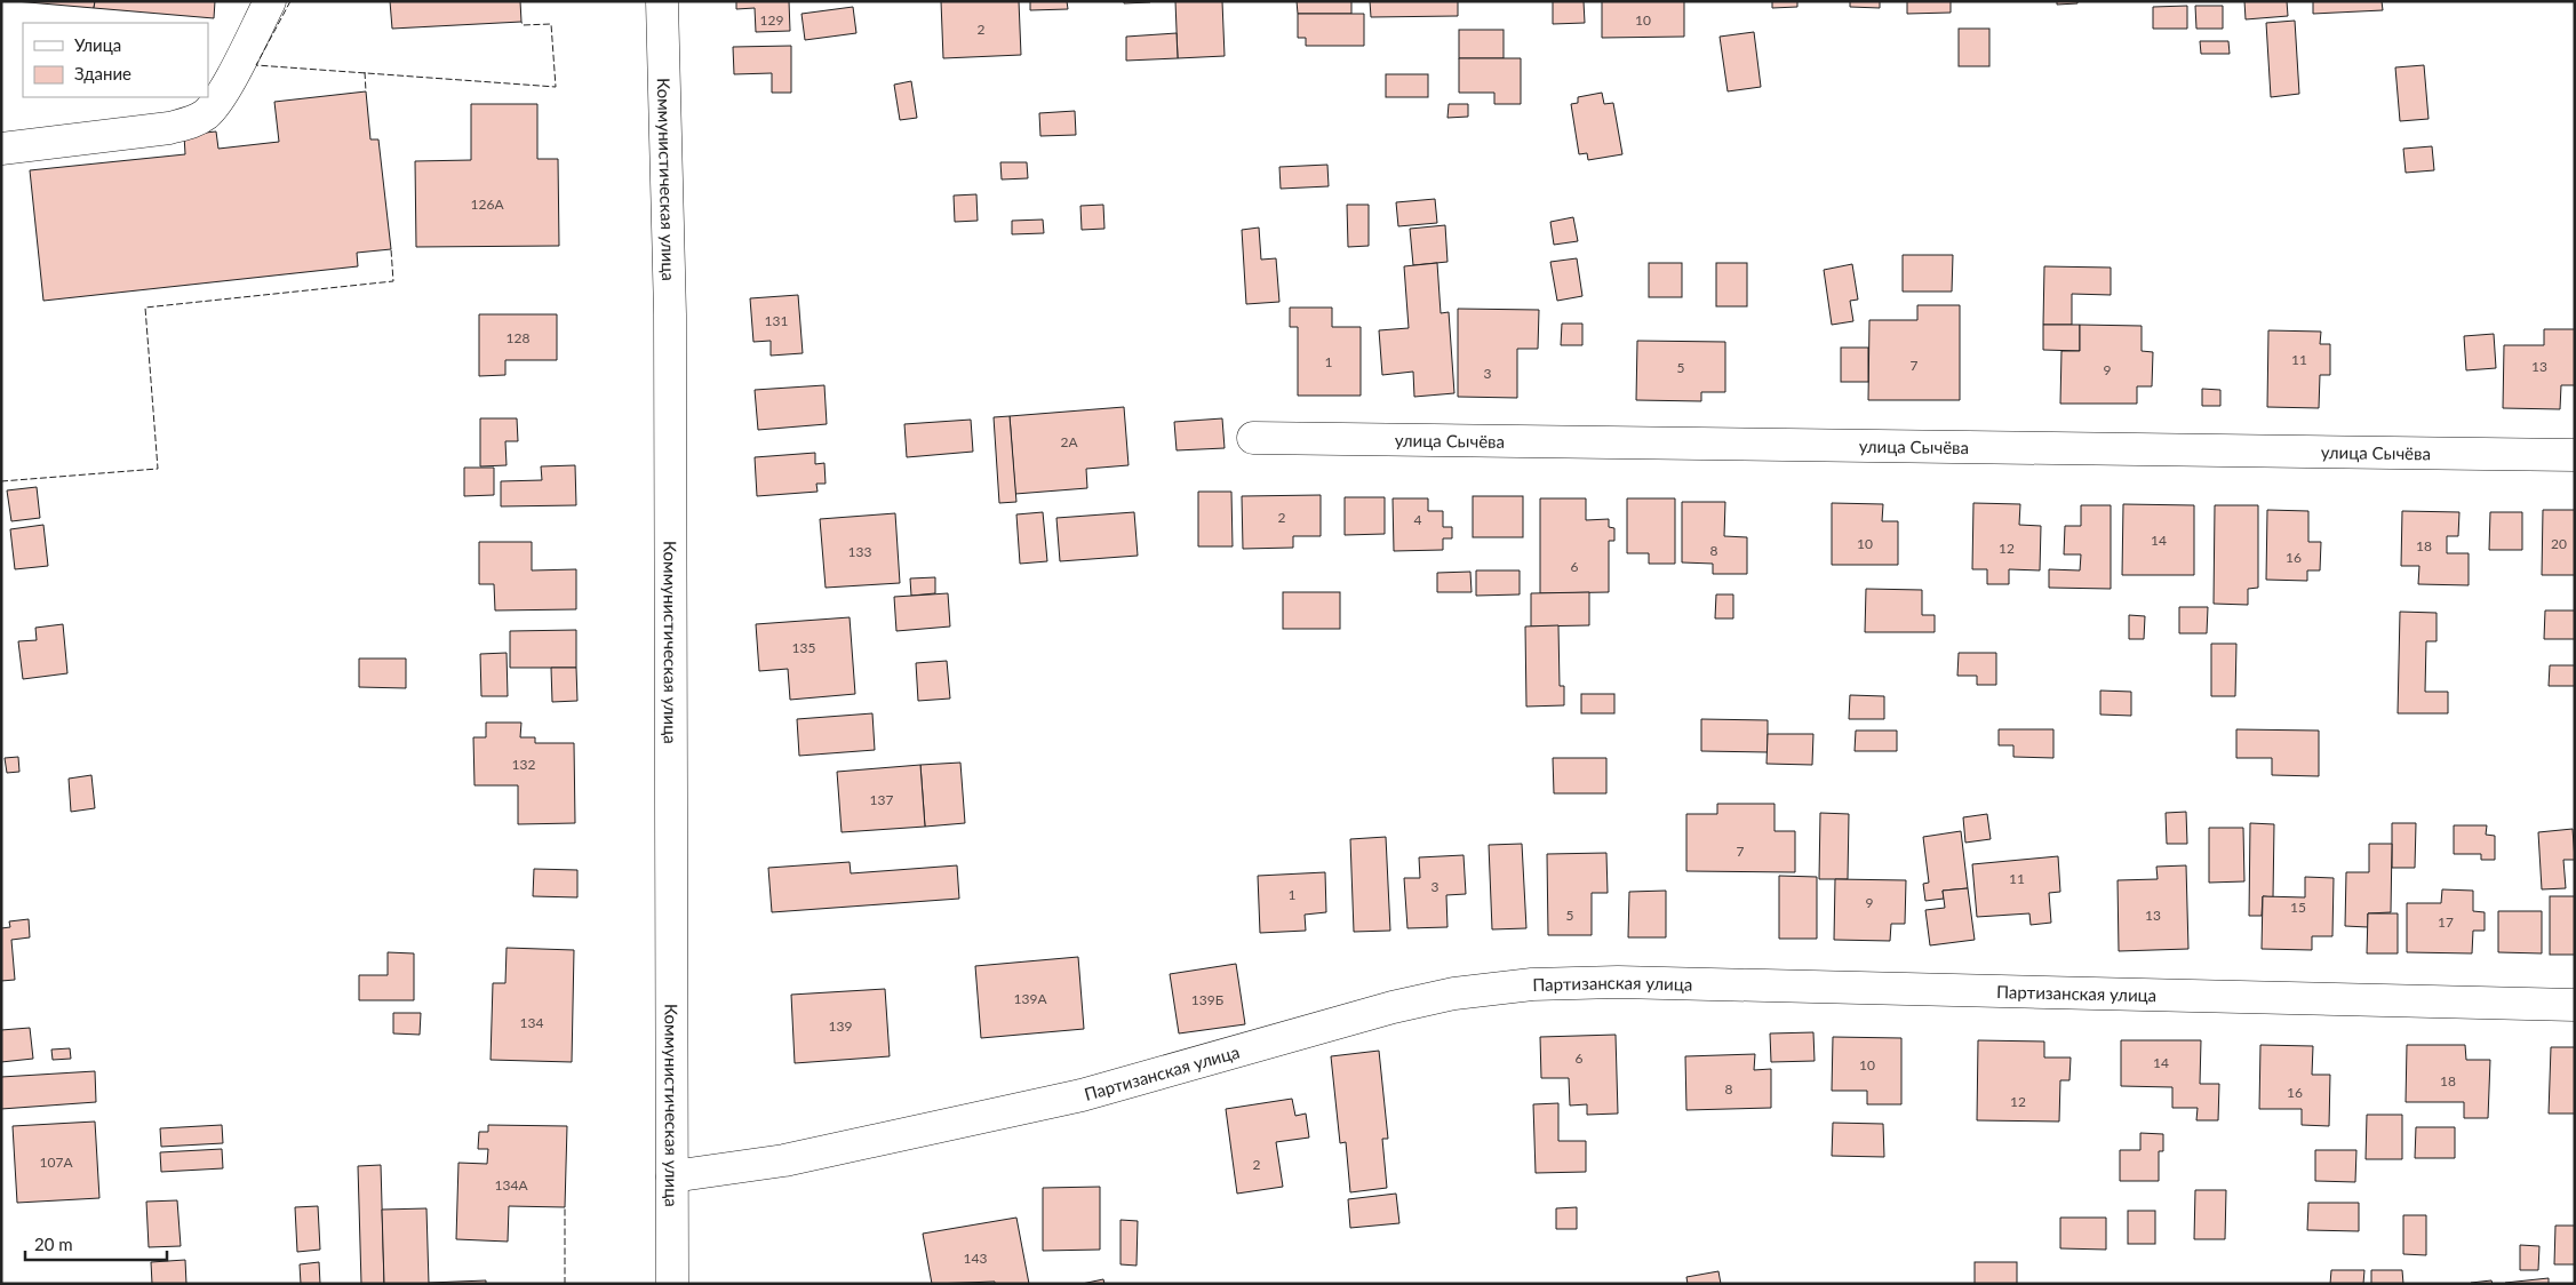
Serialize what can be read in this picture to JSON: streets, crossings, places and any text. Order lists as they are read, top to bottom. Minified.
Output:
{"streets":{"street":["Коммунистическая улица","улица Сычёва","Партизанская улица"]},"crossings":[["Коммунистическая улица","Партизанская улица"]],"house_numbers":["129","10","2","126А","131","128","11","1","7","13","5","9","3","2А","2","4","14","10","20","18","12","8","133","16","6","135","132","137","7","11","3","1","9","15","5","13","17","139А","139Б","134","139","6","14","10","18","8","16","12","107А","2","134А","143"],"legend":["Улица","Здание"],"scale_bar":"20 m"}
